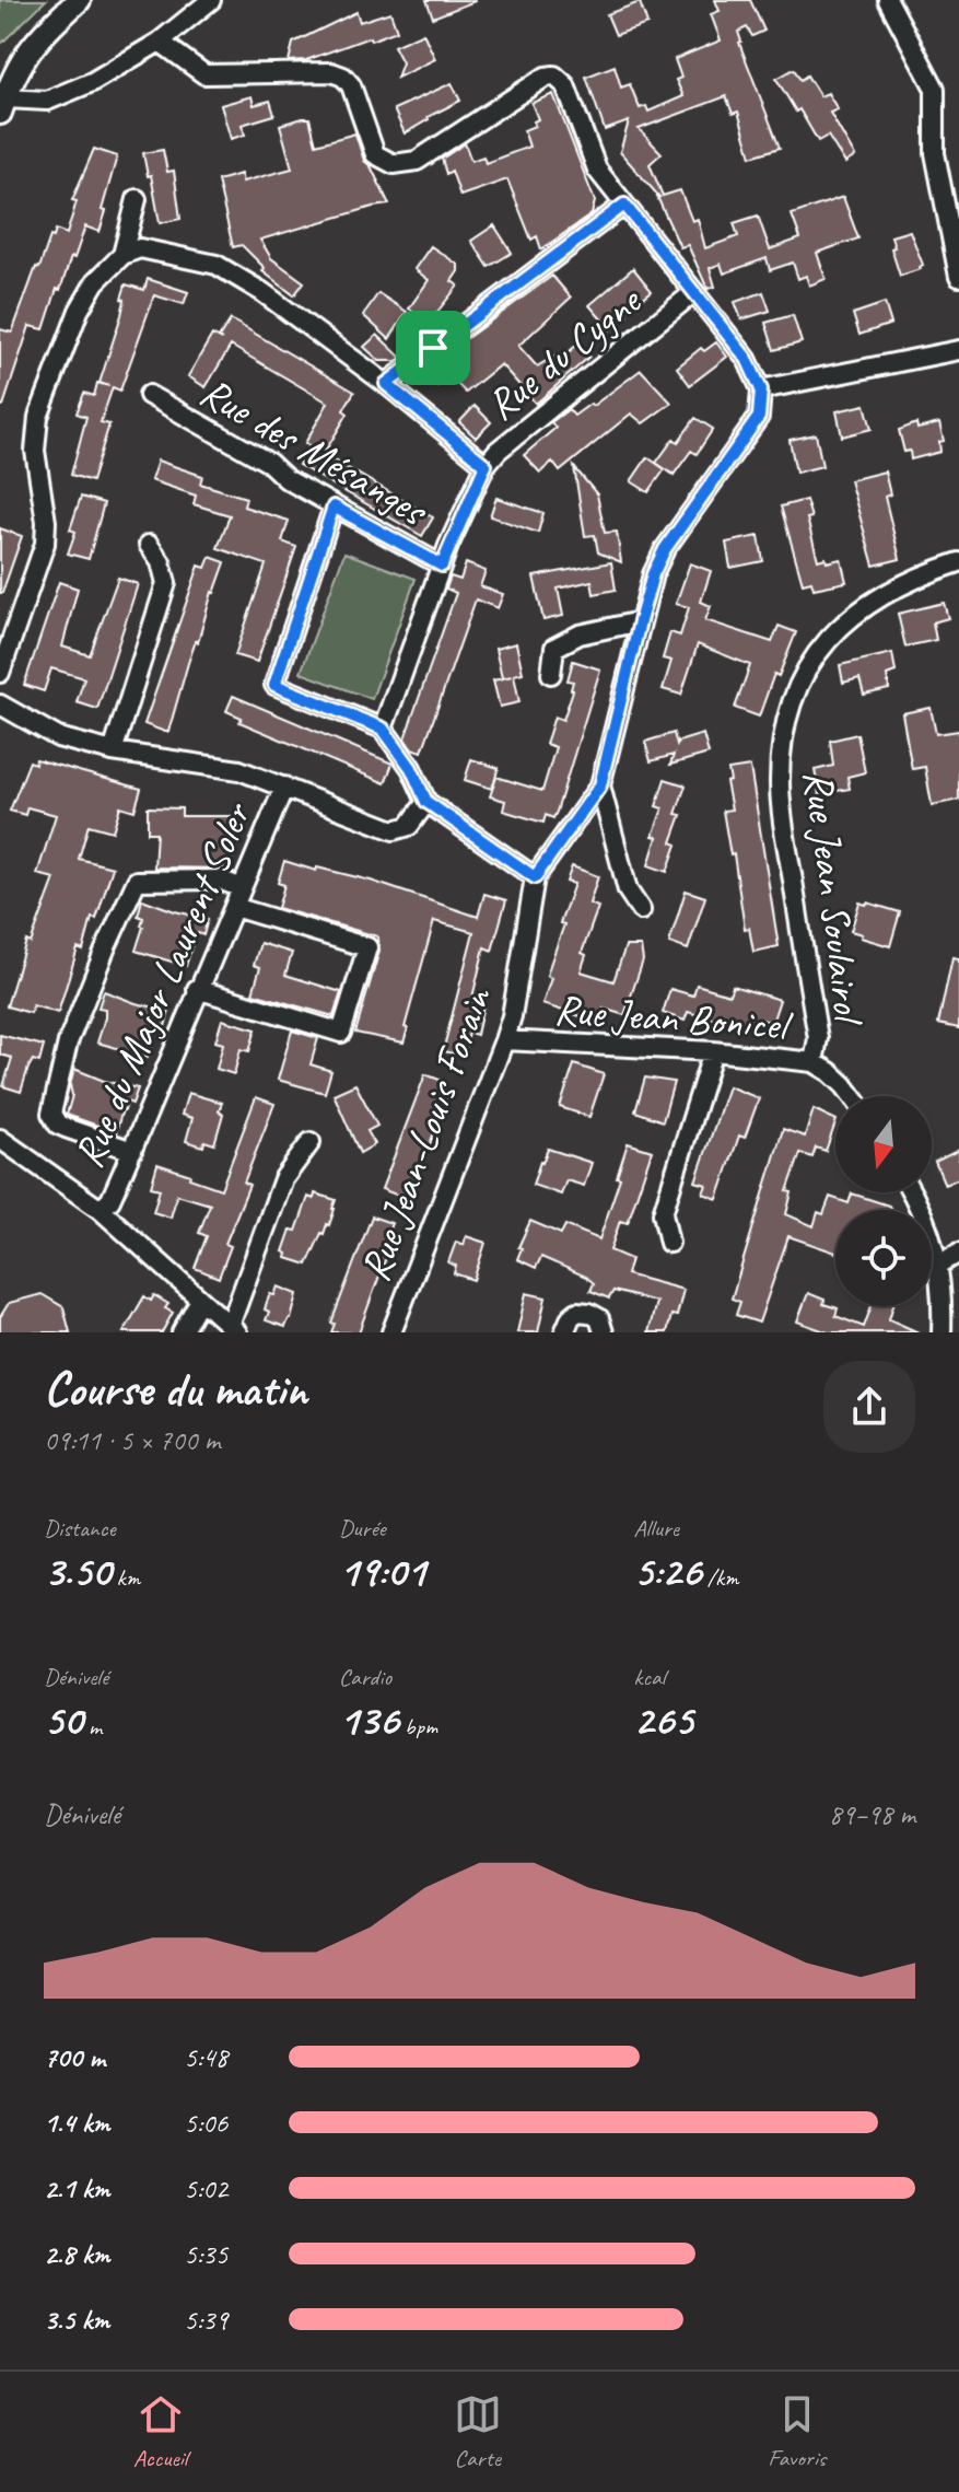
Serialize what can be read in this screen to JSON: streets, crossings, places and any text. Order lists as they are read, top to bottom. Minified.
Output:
{"streets":{"street":["Rue du Cygne","Rue des Mésanges","Rue Jean Soulairol","Rue du Major Laurent Soler","Rue Jean Bonicel","Rue Jean-Louis Forain"]},"crossings":[["Rue du Cygne","Rue des Mésanges"],["Rue Jean Soulairol","Rue Jean Bonicel"],["Rue Jean Bonicel","Rue Jean-Louis Forain"]],"north":"bottom","page":{"heading":["Course du matin","09:11 · 5 × 700 m"],"stats":[["Distance","3.50 km"],["Durée","19:01"],["Allure","5:26 /km"],["Dénivelé","50 m"],["Cardio","136 bpm"],["kcal","265"]],"chart":["Dénivelé","89–98 m"],"list":[{"name":"700 m","note":"5:48"},{"name":"1.4 km","note":"5:06"},{"name":"2.1 km","note":"5:02"},{"name":"2.8 km","note":"5:35"},{"name":"3.5 km","note":"5:39"}],"tabs":["Accueil","Carte","Favoris"]}}
